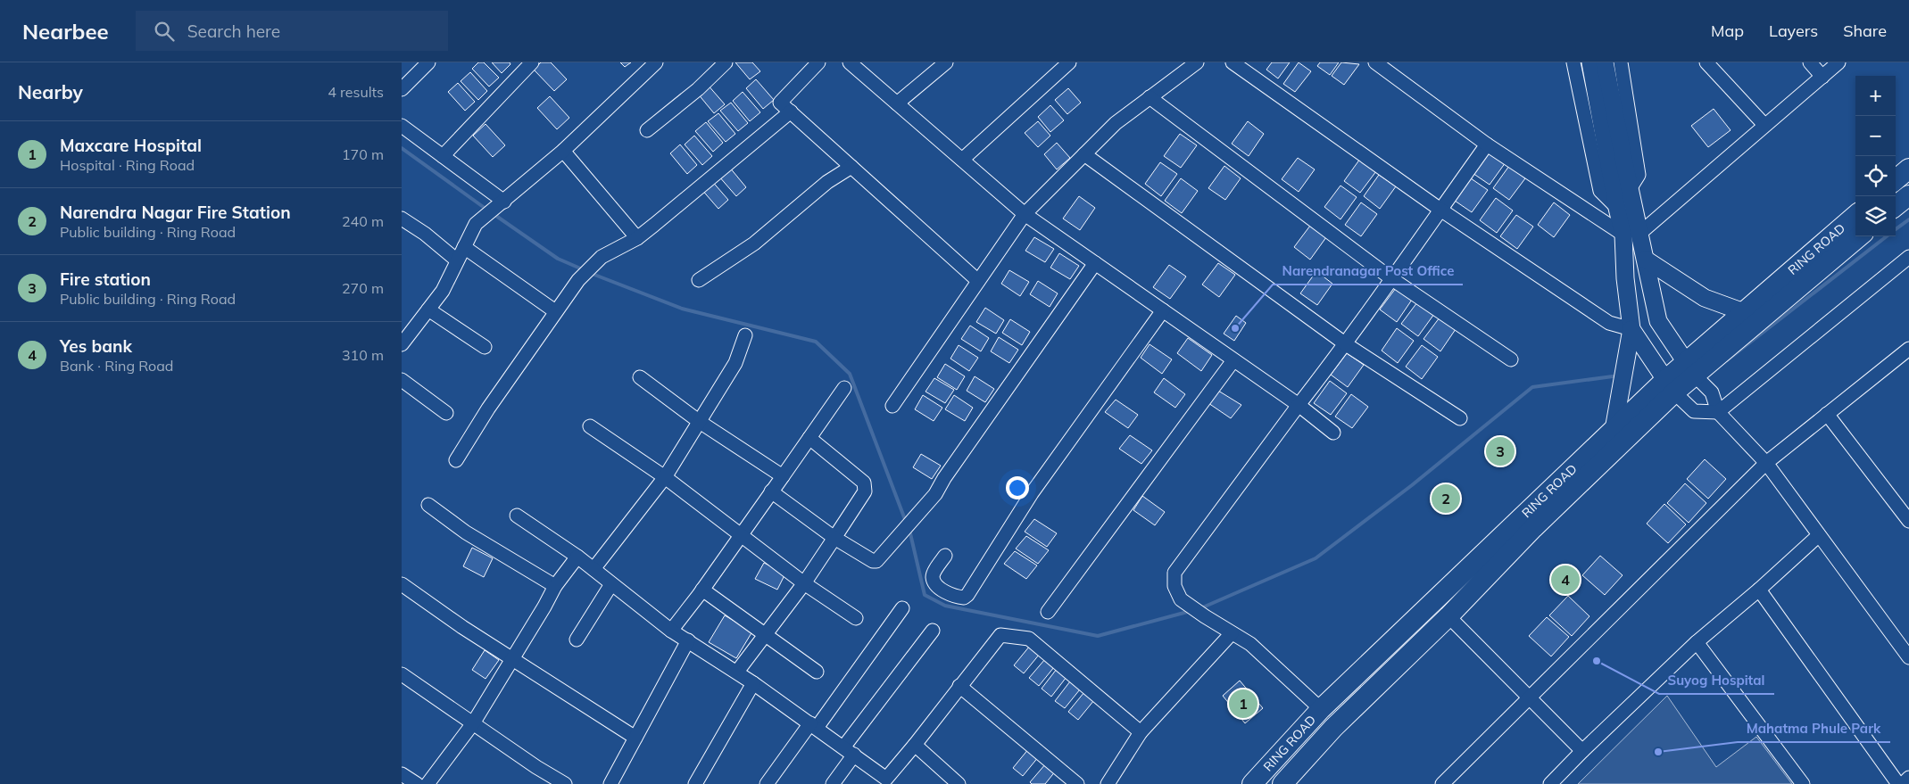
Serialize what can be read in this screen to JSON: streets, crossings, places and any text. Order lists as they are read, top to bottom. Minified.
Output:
{"streets":{"highway":["RING ROAD"]},"places":["Narendranagar Post Office","Suyog Hospital","Mahatma Phule Park"],"page":{"header":"Nearbee","search":"Search here","nav":["Map","Layers","Share"],"heading":["Nearby","4 results"],"map_buttons":["+","−"],"list":[{"mark":"1","name":"Maxcare Hospital","note":"Hospital · Ring Road","value":"170 m"},{"mark":"2","name":"Narendra Nagar Fire Station","note":"Public building · Ring Road","value":"240 m"},{"mark":"3","name":"Fire station","note":"Public building · Ring Road","value":"270 m"},{"mark":"4","name":"Yes bank","note":"Bank · Ring Road","value":"310 m"}],"pins":["3","2","4","1"]}}
